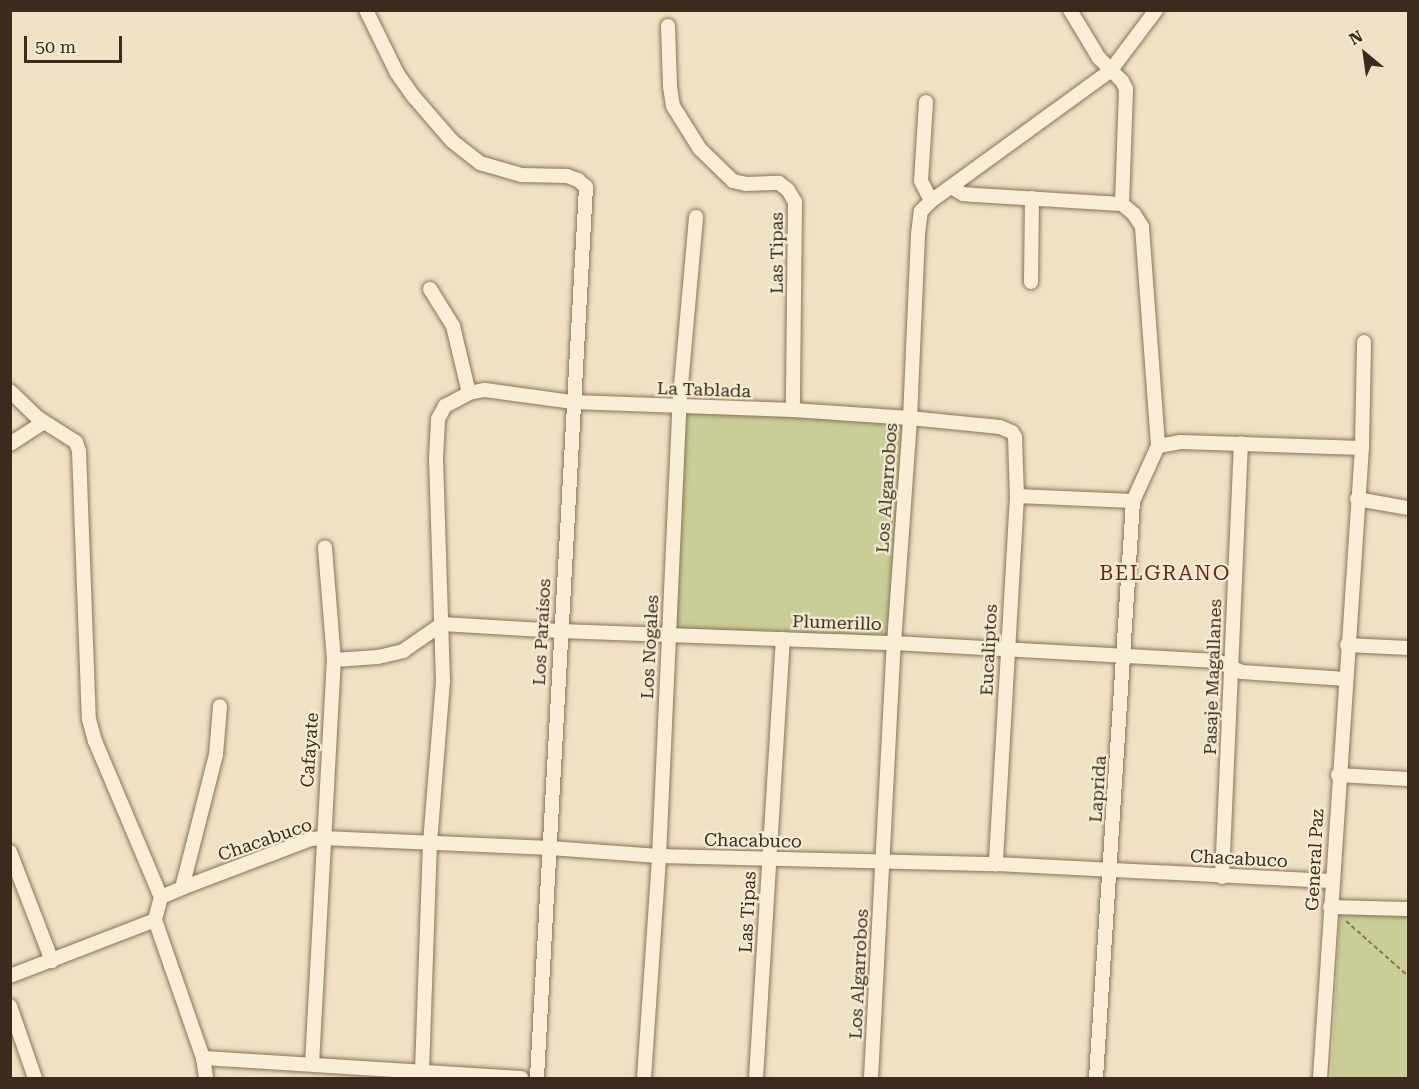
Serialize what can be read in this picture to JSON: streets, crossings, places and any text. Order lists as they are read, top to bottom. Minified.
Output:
{"streets":{"street":["Las Tipas","La Tablada","Los Algarrobos","Plumerillo","Los Paraísos","Los Nogales","Eucaliptos","Pasaje Magallanes","Cafayate","Laprida","Chacabuco","General Paz"]},"crossings":[["Las Tipas","La Tablada"],["Las Tipas","Plumerillo"],["Las Tipas","Chacabuco"],["La Tablada","Los Algarrobos"],["La Tablada","Plumerillo"],["La Tablada","Los Paraísos"],["La Tablada","Los Nogales"],["La Tablada","Eucaliptos"],["La Tablada","Chacabuco"],["Los Algarrobos","Plumerillo"],["Los Algarrobos","Chacabuco"],["Plumerillo","Los Paraísos"],["Plumerillo","Los Nogales"],["Plumerillo","Eucaliptos"],["Plumerillo","Pasaje Magallanes"],["Plumerillo","Laprida"],["Plumerillo","General Paz"],["Los Paraísos","Chacabuco"],["Los Nogales","Chacabuco"],["Eucaliptos","Chacabuco"],["Pasaje Magallanes","Chacabuco"],["Cafayate","Chacabuco"],["Laprida","Chacabuco"],["Chacabuco","General Paz"]],"districts":["BELGRANO"],"scale_bar":"50 m","north":"top left"}
